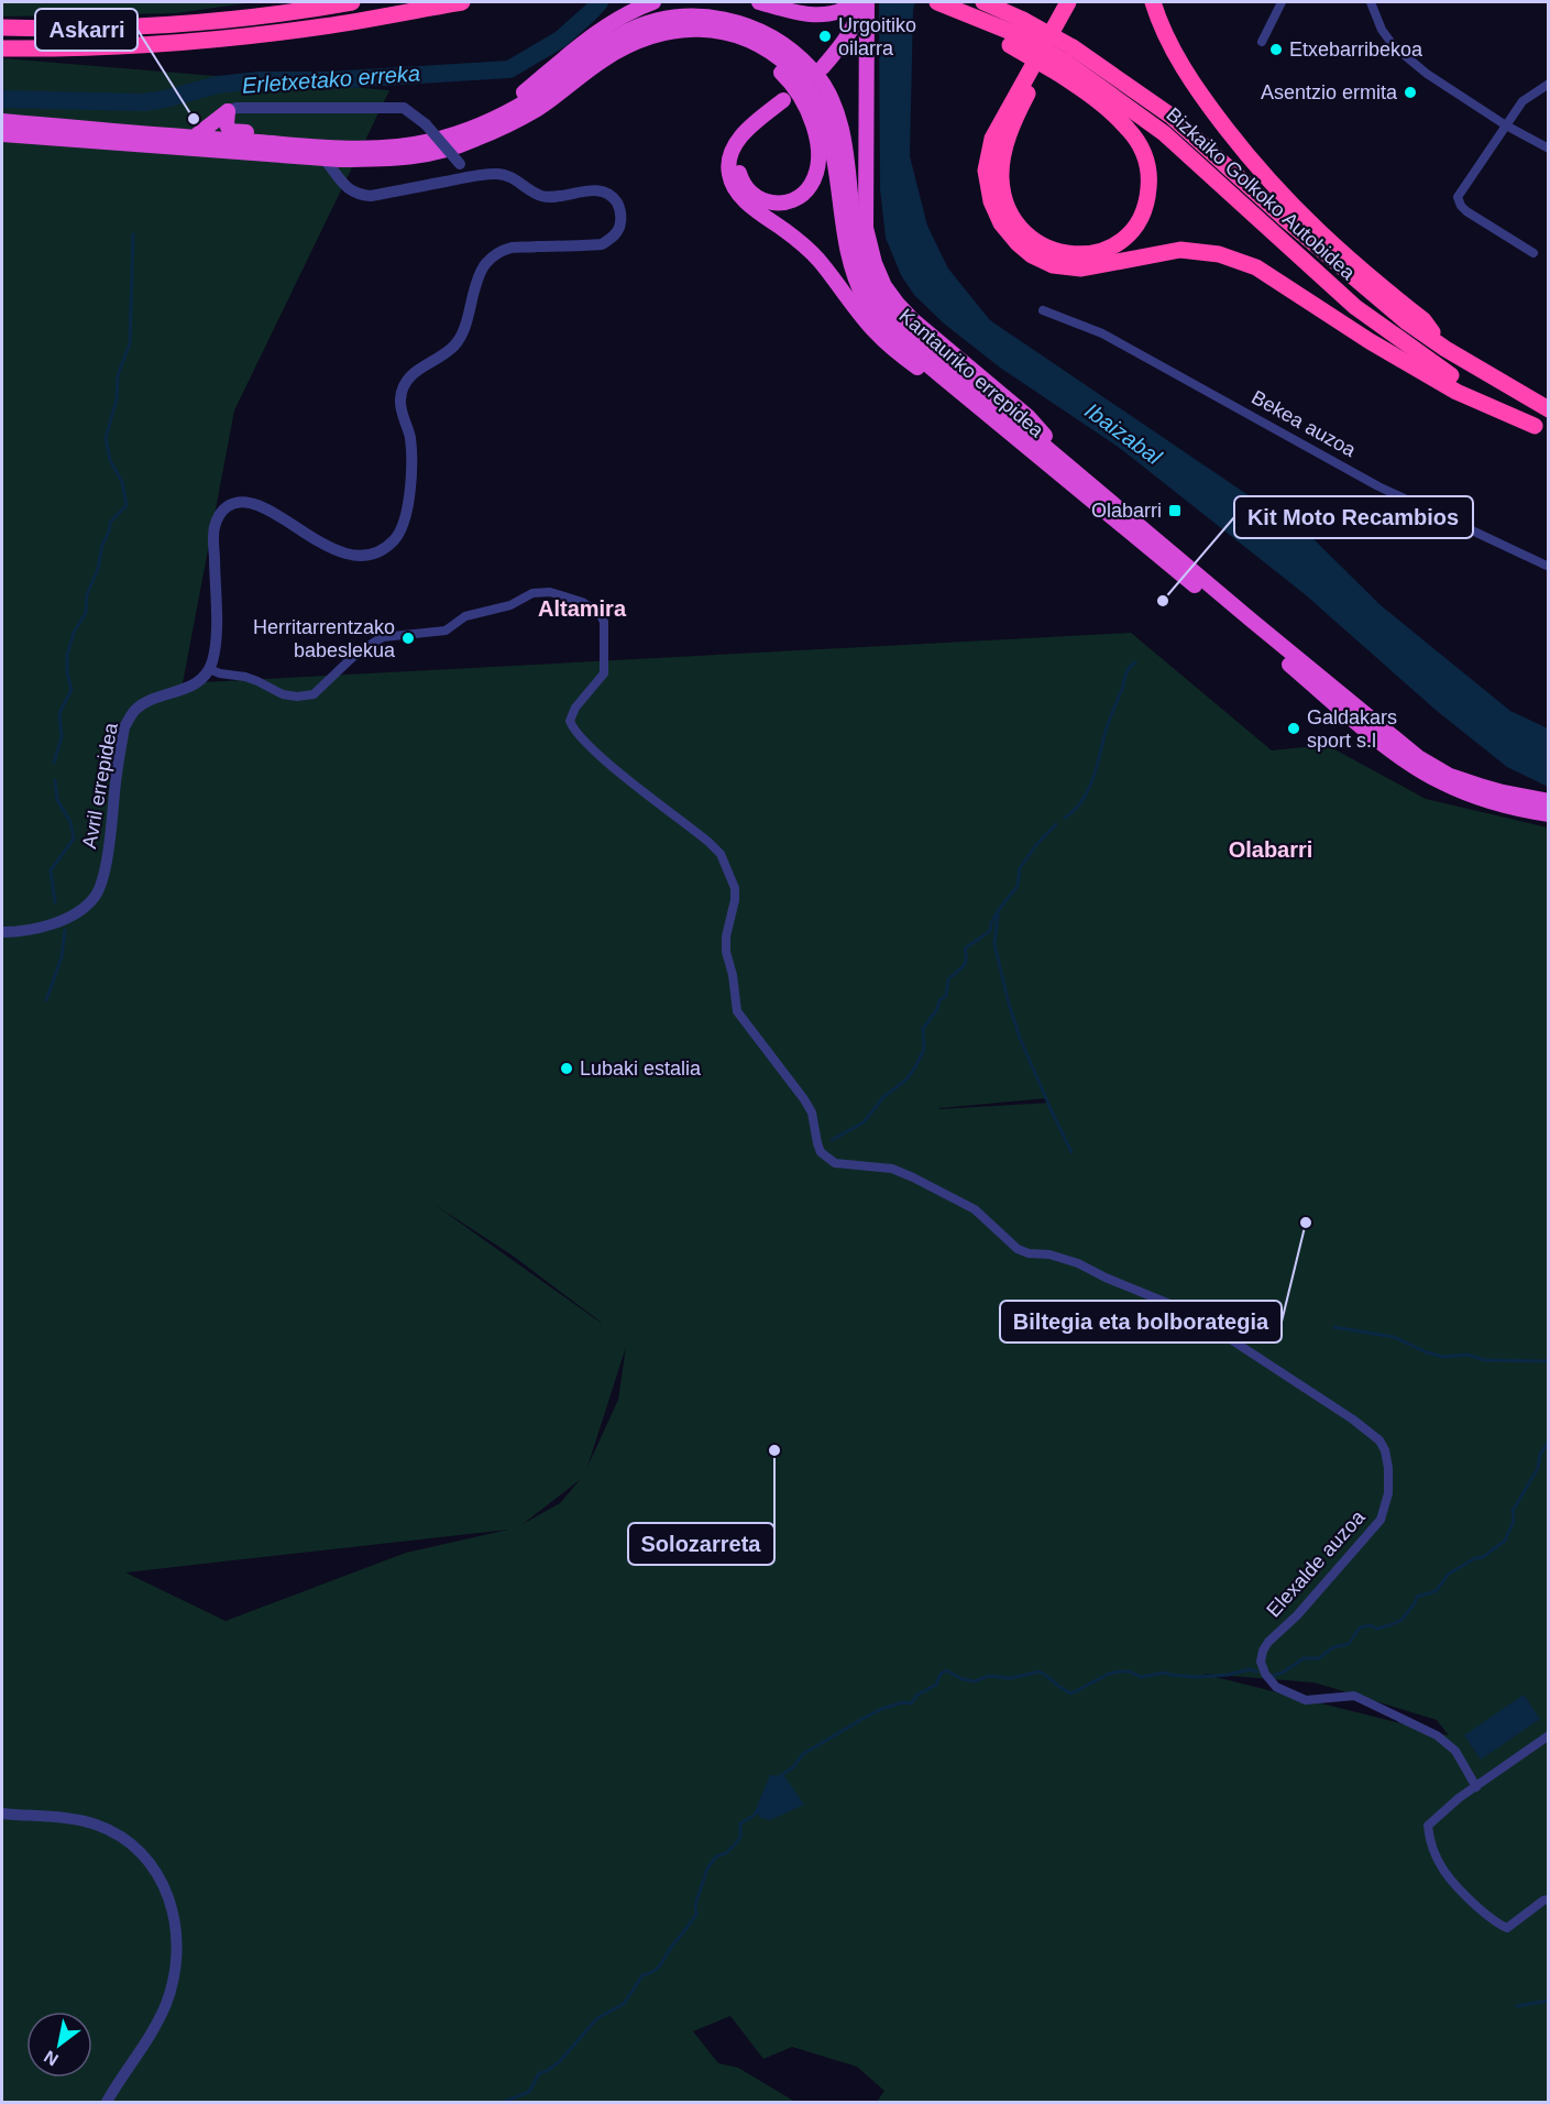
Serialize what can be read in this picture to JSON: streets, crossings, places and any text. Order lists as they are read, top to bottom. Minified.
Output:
{"streets":{"highway":["Bizkaiko Golkoko Autobidea","Kantauriko errepidea"],"street":["Bekea auzoa","Avril errepidea","Elexalde auzoa"]},"crossings":[["Avril errepidea","Elexalde auzoa"]],"districts":["Altamira","Olabarri"],"water":["Erletxetako erreka","Ibaizabal"],"places":{"other":["Urgoitiko oilarra","Etxebarribekoa","Asentzio ermita","Askarri","Kit Moto Recambios","Herritarrentzako babeslekua","Galdakars sport s.l","Lubaki estalia","Biltegia eta bolborategia","Solozarreta"],"transit":["Olabarri"]},"north":"bottom left"}
